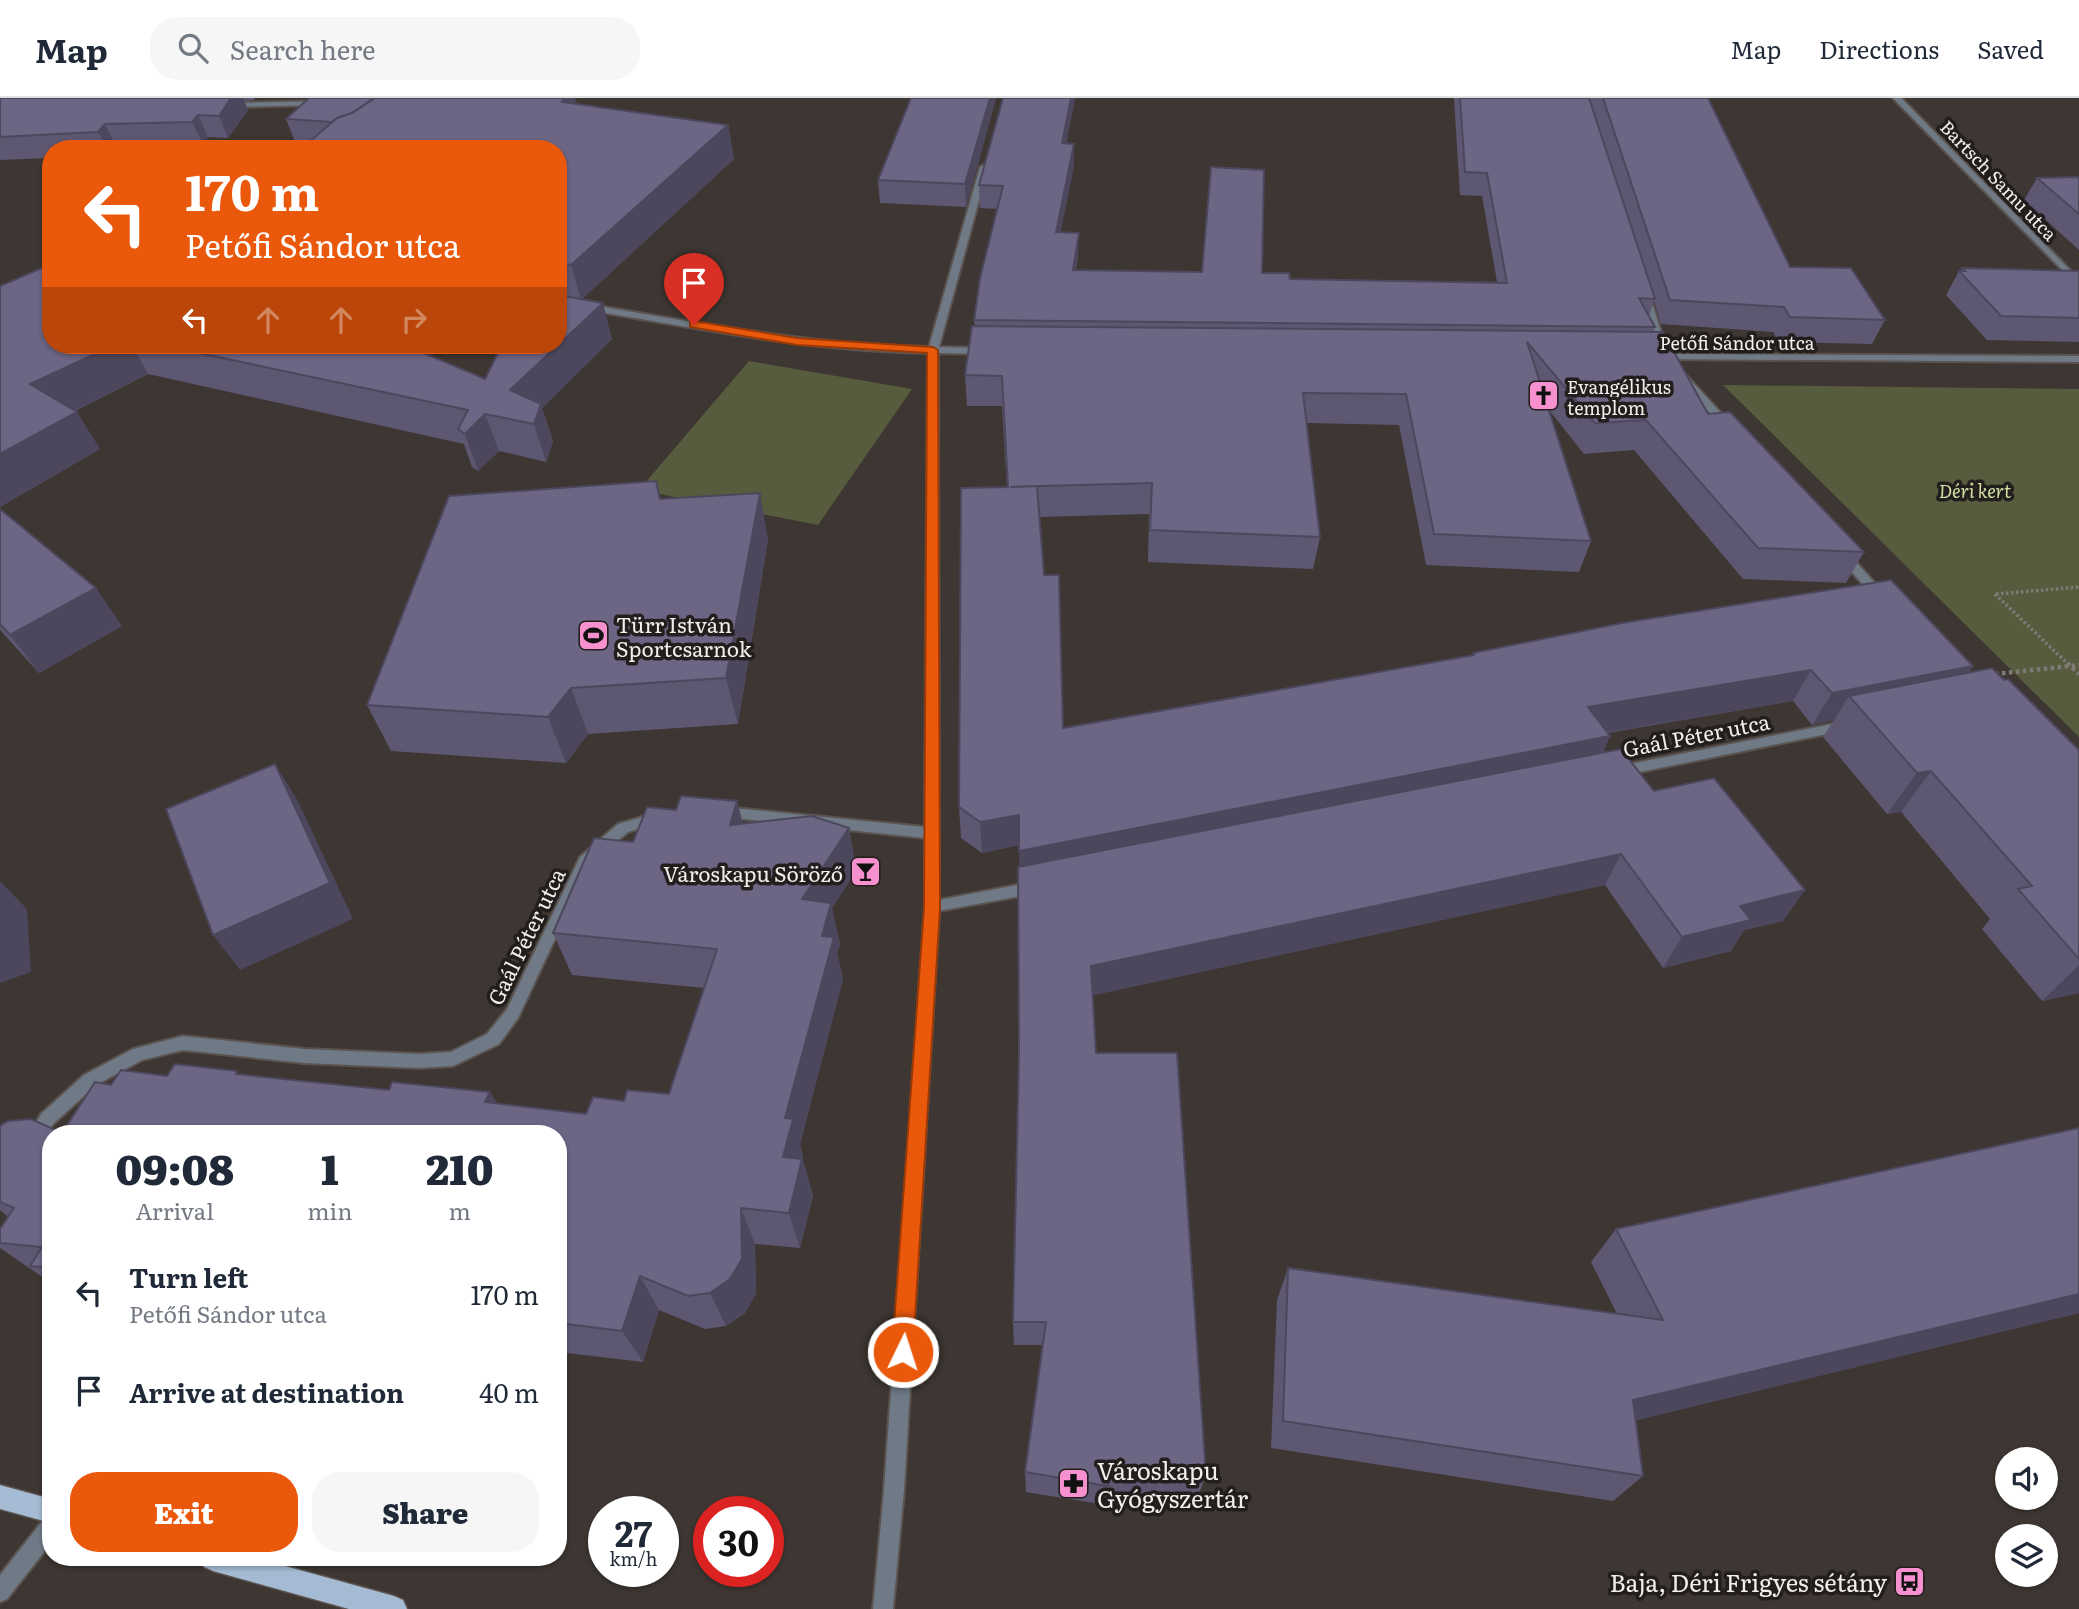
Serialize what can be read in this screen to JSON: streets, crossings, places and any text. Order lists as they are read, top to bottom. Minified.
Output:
{"streets":{"street":["Bartsch Samu utca","Petőfi Sándor utca","Gaál Péter utca"]},"parks":["Déri kert"],"places":{"church":["Evangélikus templom"],"sports":["Türr István Sportcsarnok"],"bar":["Városkapu Söröző"],"pharmacy":["Városkapu Gyógyszertár"],"bus stop":["Baja, Déri Frigyes sétány"]},"page":{"header":"Map","search":"Search here","nav":["Map","Directions","Saved"],"turn":["170 m","Petőfi Sándor utca"],"eta":["09:08","Arrival","1","min","210","m"],"list":[{"name":"Turn left","note":"Petőfi Sándor utca","value":"170 m"},{"name":"Arrive at destination","value":"40 m"}],"buttons":["Exit","Share"],"speed":"27 km/h","limit":"30"}}
